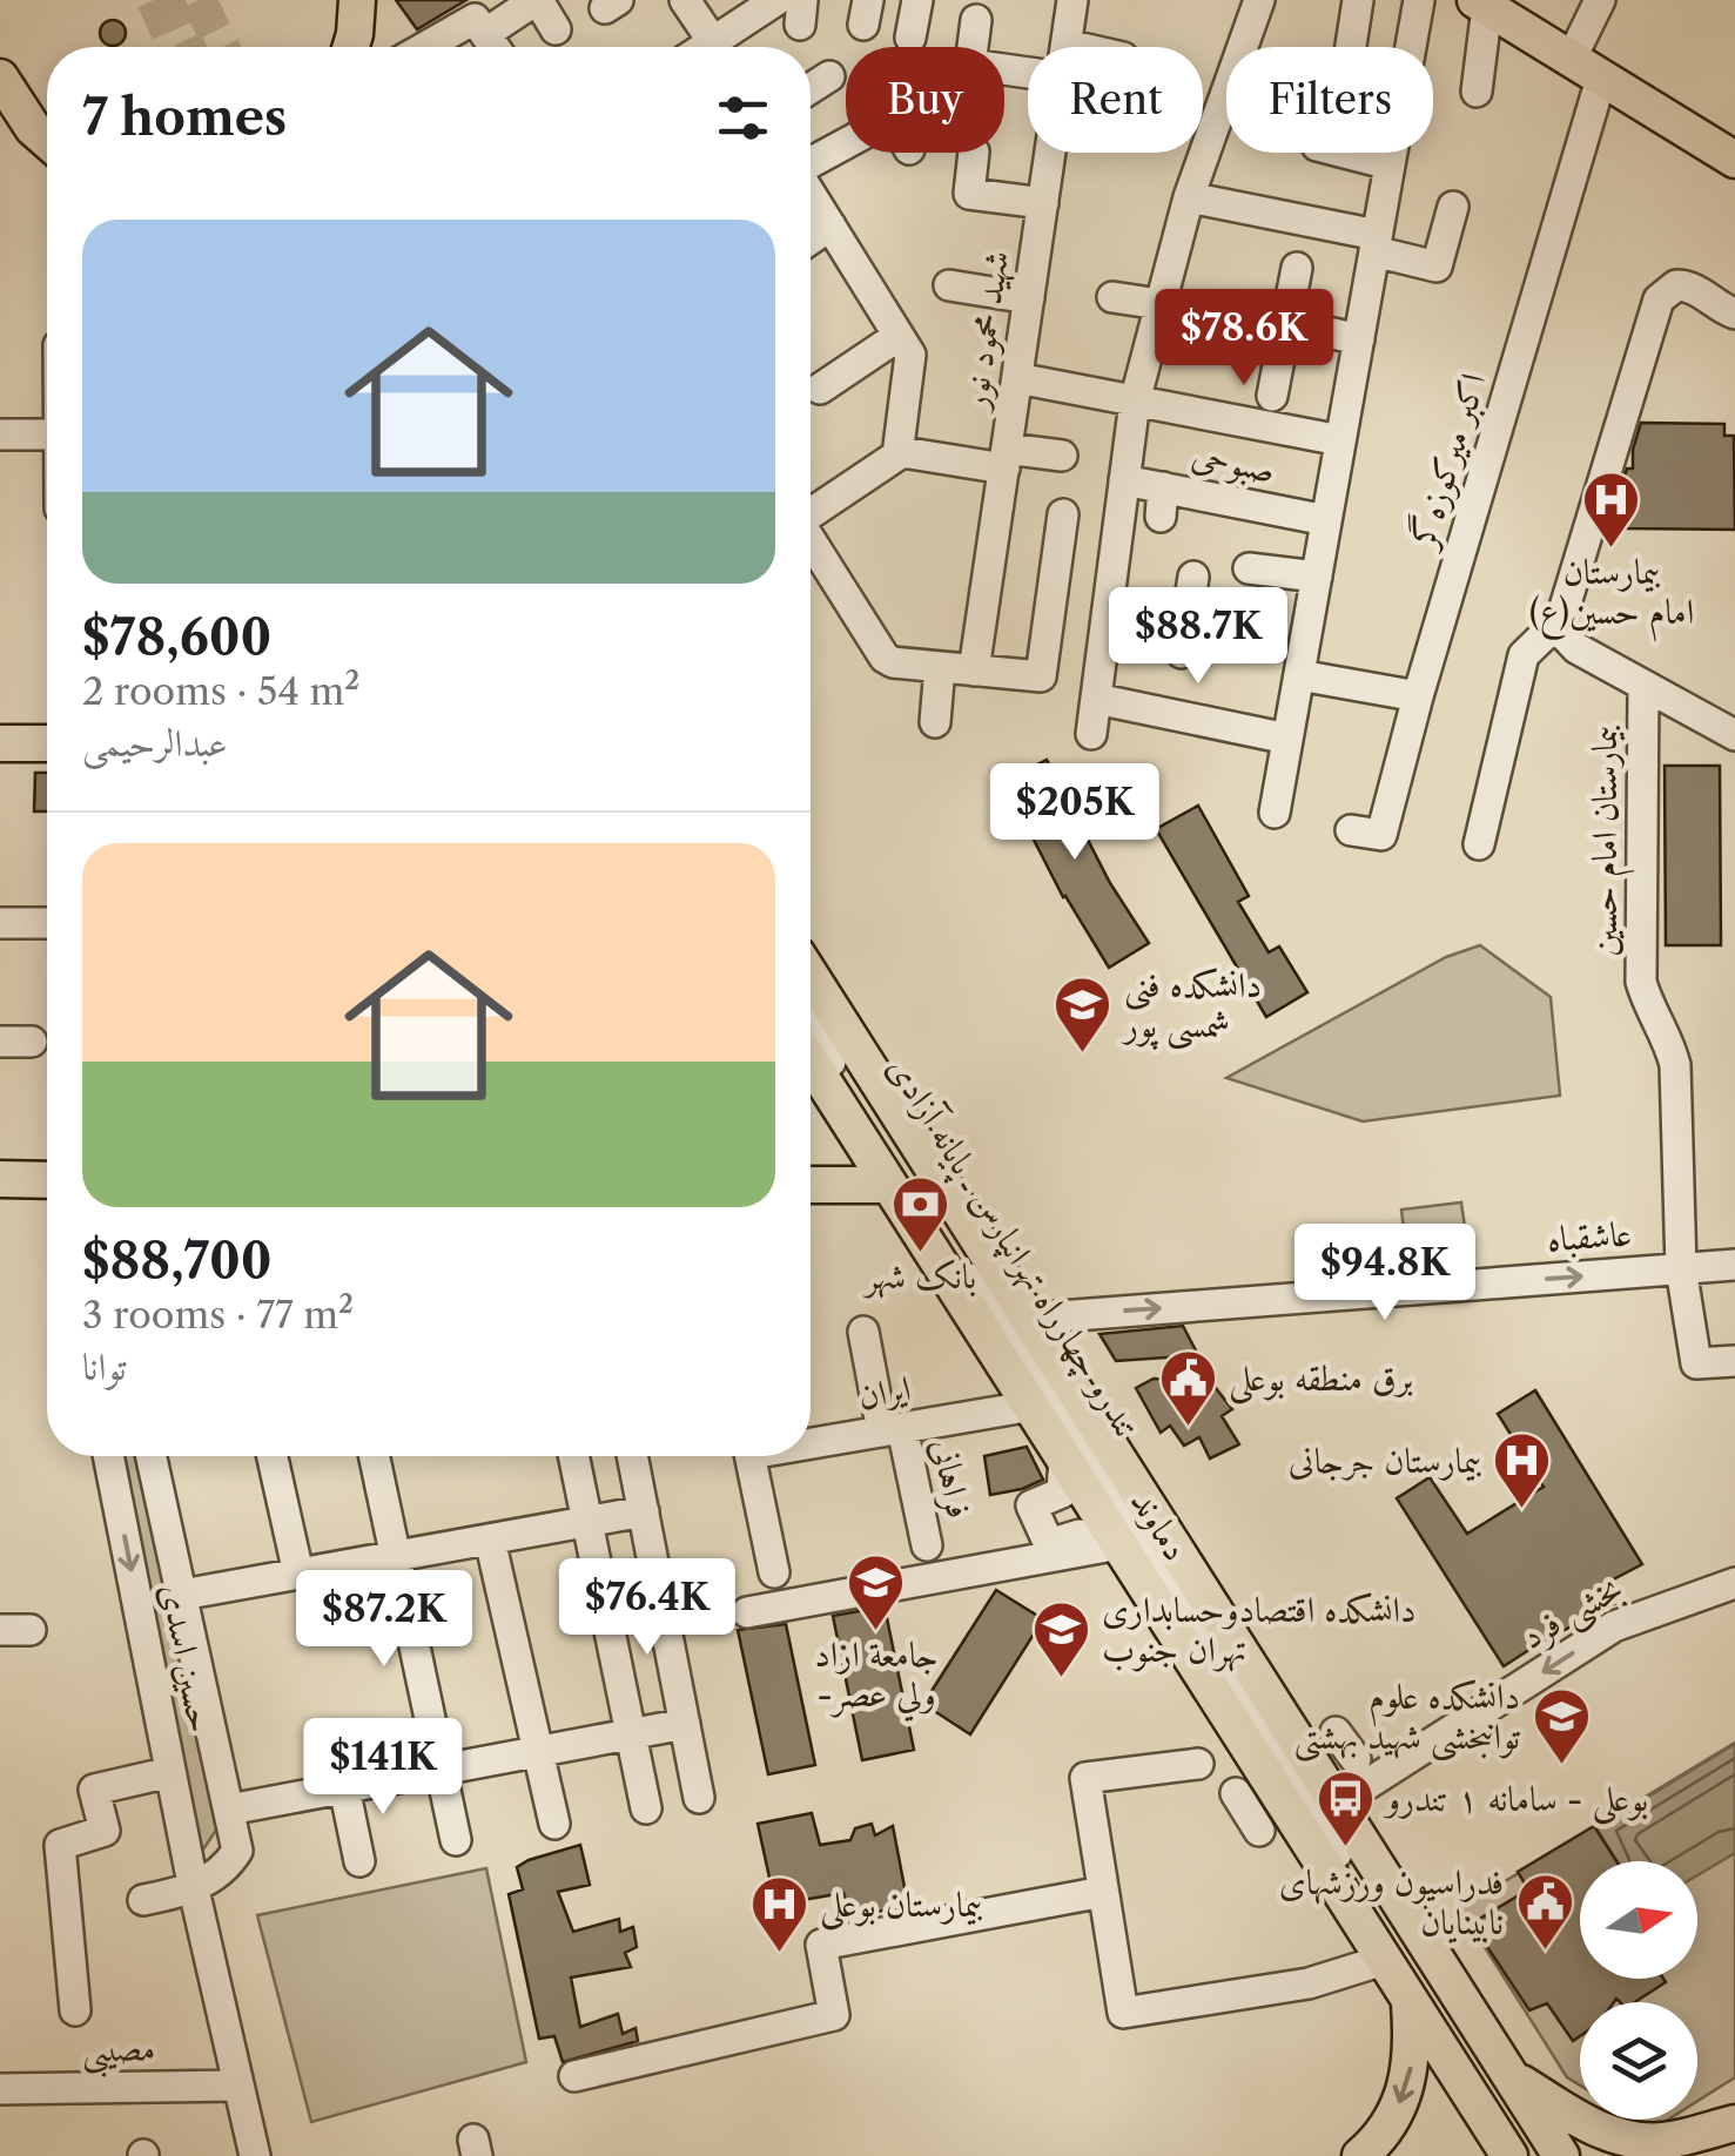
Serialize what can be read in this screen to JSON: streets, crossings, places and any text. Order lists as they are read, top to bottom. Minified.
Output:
{"streets":{"main road":["دماوند"],"street":["شهید محمود نور","اکبر میرکوزه‌گر","صبوحی","بیمارستان امام حسین","عاشقباه","تندرو چهارراه تهرانپارس ـ پایانه آزادی","ایران","فراهانی","بخشی فرد","حسین اسدی","مصیبی"]},"crossings":[["بیمارستان امام حسین","عاشقباه"],["عاشقباه","دماوند"],["ایران","فراهانی"],["ایران","دماوند"],["دماوند","بخشی فرد"],["حسین اسدی","مصیبی"]],"one_way":["عاشقباه","بخشی فرد"],"places":{"hospital":["بیمارستان امام حسین(ع)","بیمارستان جرجانی","بیمارستان بوعلی"],"school or university":["دانشکده فنی شمسی پور","جامعة ازاد -ولي عصر","دانشکده اقتصادوحسابداری تهران جنوب","دانشکده علوم توانبخشی شهید بهشتی"],"bank":["بانک شهر"],"public building":["برق منطقه بوعلی","فدراسیون ورزشهای نابینایان"],"bus stop":["بوعلی - سامانه ۱ تندرو"]},"north":"right","page":{"chip":["Buy","Rent","Filters"],"heading":"7 homes","list":[{"name":"$78,600","note":"2 rooms · 54 m² · عبدالرحیمی"},{"name":"$88,700","note":"3 rooms · 77 m² · توانا"}],"price":["$78.6K","$88.7K","$205K","$94.8K","$76.4K","$87.2K","$141K"]}}
